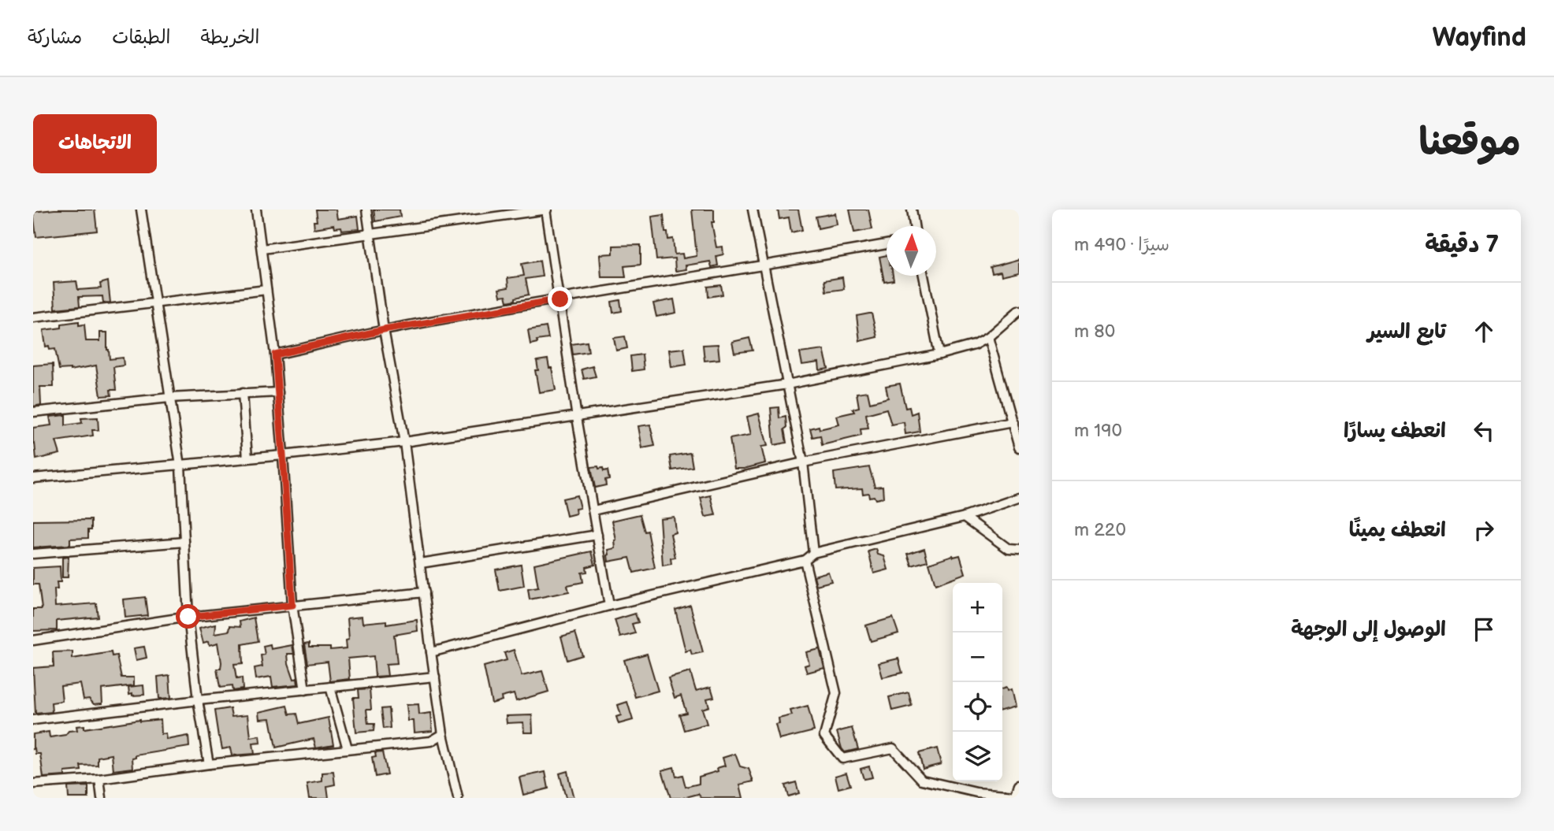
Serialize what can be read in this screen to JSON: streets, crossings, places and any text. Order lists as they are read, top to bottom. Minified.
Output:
{"north":"top","page":{"header":"Wayfind","nav":["الخريطة","الطبقات","مشاركة"],"title":"موقعنا","buttons":"الاتجاهات","heading":["7 دقيقة","سيرًا · 490 m"],"list":[["تابع السير","80 m"],["انعطف يسارًا","190 m"],["انعطف يمينًا","220 m"],"الوصول إلى الوجهة"],"map_buttons":["+","−"]}}
